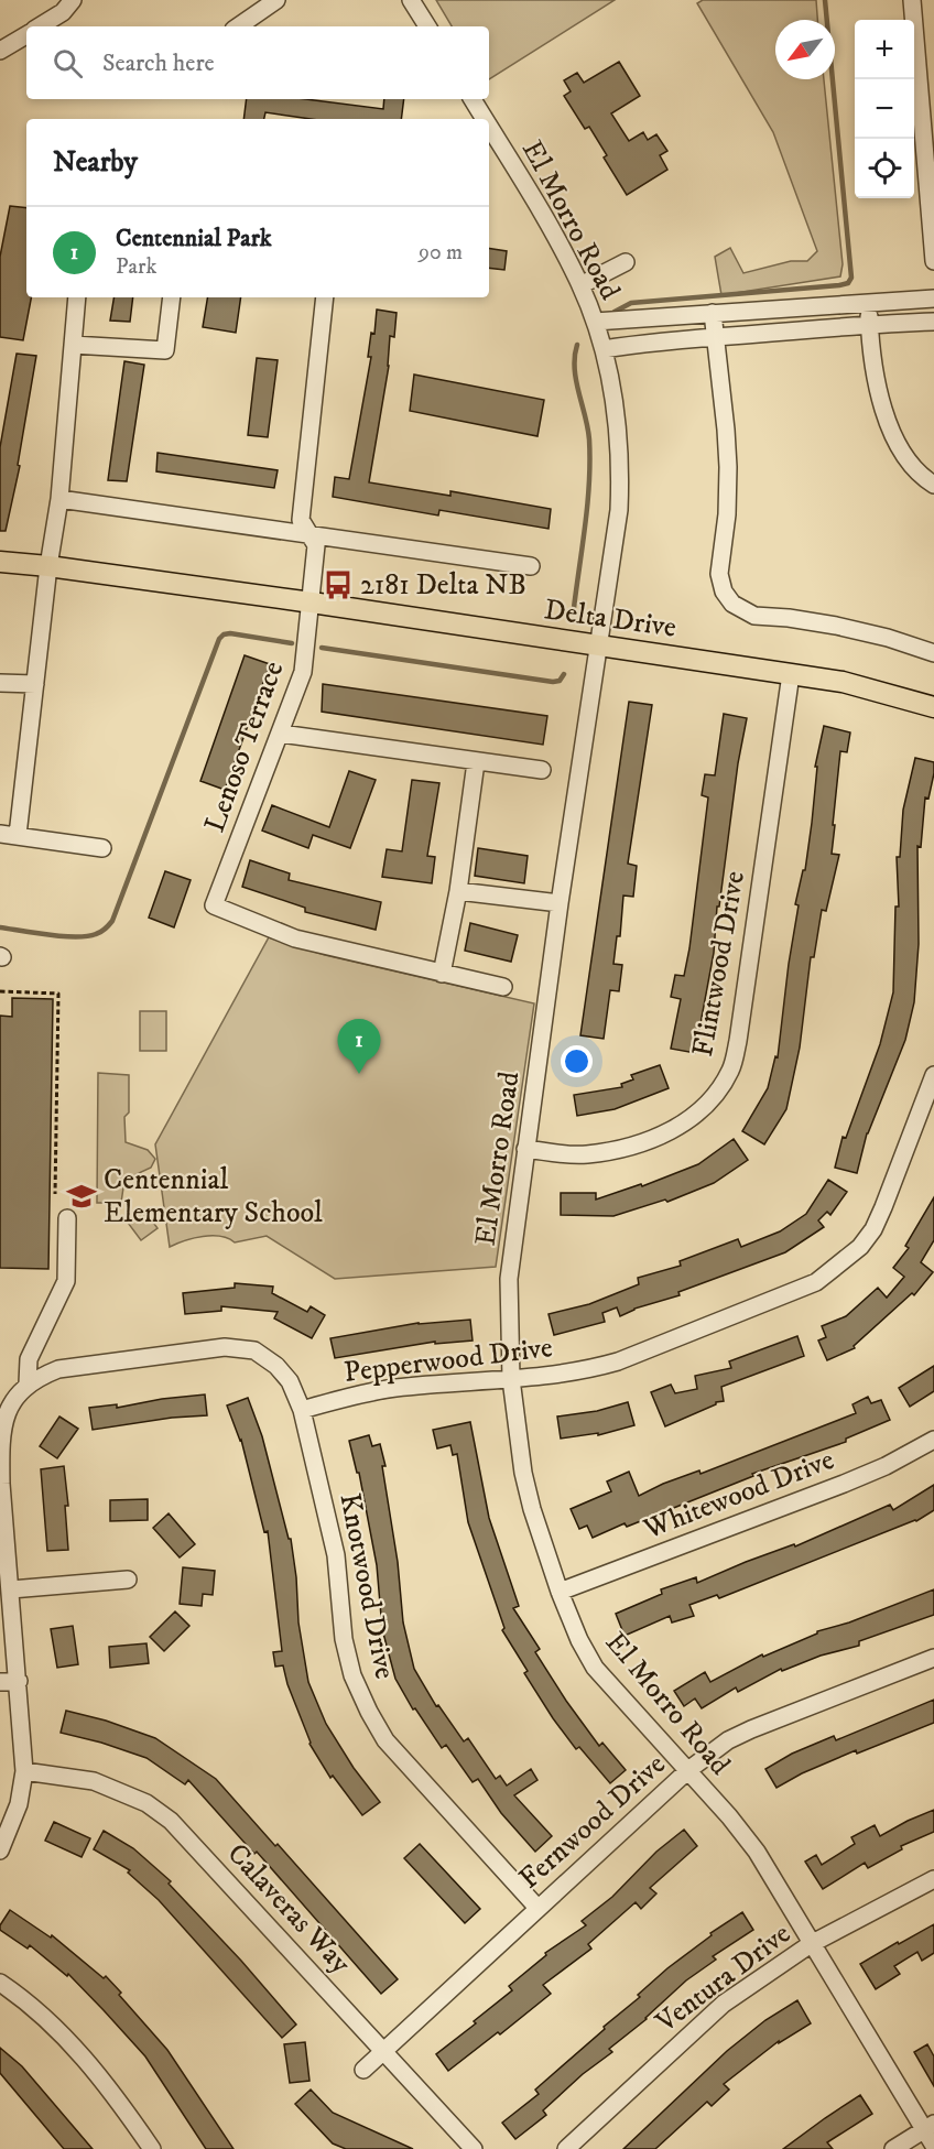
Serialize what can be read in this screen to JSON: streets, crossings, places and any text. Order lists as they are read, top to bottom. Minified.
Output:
{"streets":{"main road":["Delta Drive"],"street":["El Morro Road","Lenoso Terrace","Flintwood Drive","Pepperwood Drive","Whitewood Drive","Knotwood Drive","Fernwood Drive","Calaveras Way","Ventura Drive"]},"crossings":[["El Morro Road","Delta Drive"],["El Morro Road","Flintwood Drive"],["El Morro Road","Pepperwood Drive"],["El Morro Road","Whitewood Drive"],["El Morro Road","Fernwood Drive"],["El Morro Road","Ventura Drive"],["Delta Drive","Lenoso Terrace"],["Delta Drive","Flintwood Drive"],["Pepperwood Drive","Knotwood Drive"],["Knotwood Drive","Fernwood Drive"],["Fernwood Drive","Calaveras Way"]],"places":{"bus stop":["2181 Delta NB"],"school or university":["Centennial Elementary School"]},"north":"bottom left","page":{"map_buttons":["+","−"],"search":"Search here","heading":"Nearby","list":[{"mark":"1","name":"Centennial Park","note":"Park","value":"90 m"}],"pins":"1"}}
